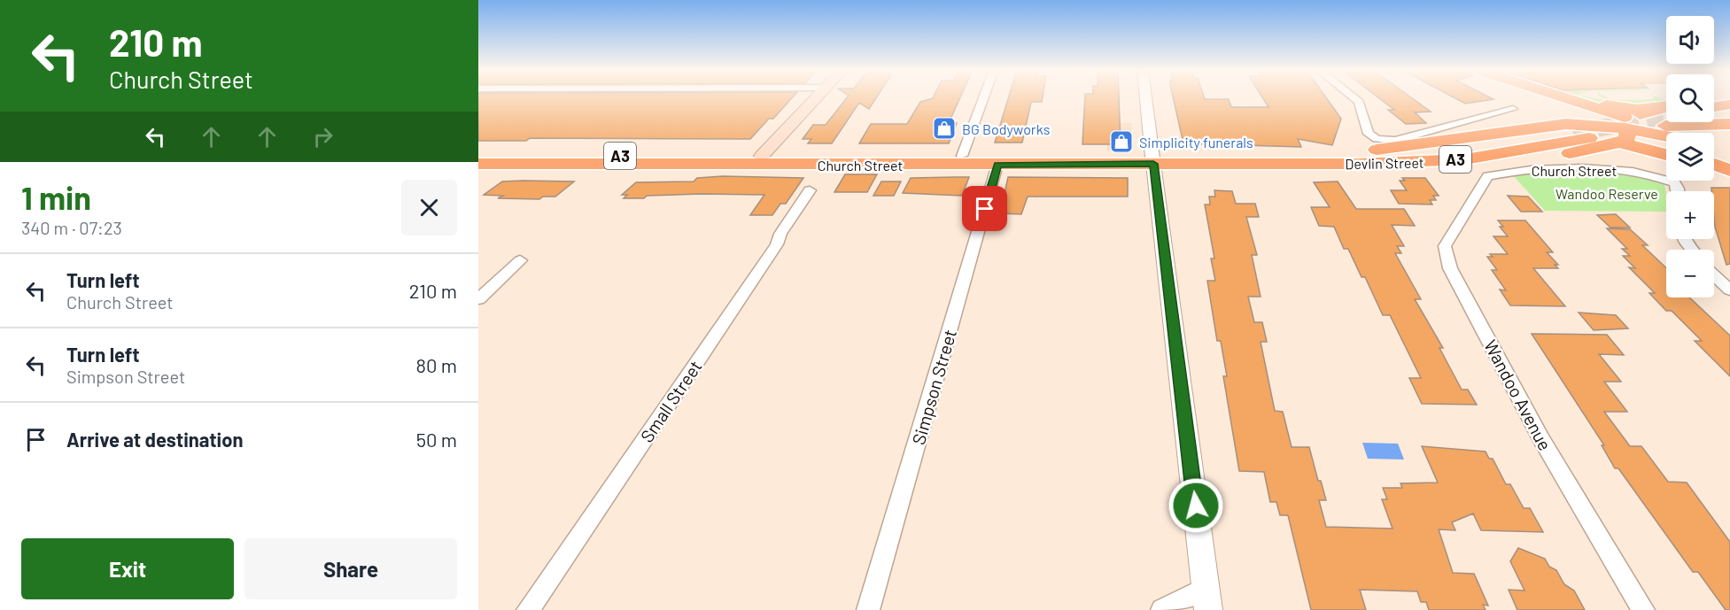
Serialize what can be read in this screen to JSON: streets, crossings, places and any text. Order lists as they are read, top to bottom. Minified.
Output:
{"streets":{"highway":["A3","Devlin Street","Church Street"],"street":["Simpson Street","Wandoo Avenue","Small Street"]},"crossings":[["A3","Devlin Street"],["A3","Church Street"],["Devlin Street","Church Street"],["Church Street","Simpson Street"],["Church Street","Wandoo Avenue"]],"parks":["Wandoo Reserve"],"places":{"shop":["BG Bodyworks","Simplicity funerals"]},"page":{"turn":["210 m","Church Street"],"map_buttons":["+","−"],"heading":["1 min","340 m · 07:23"],"list":[{"name":"Turn left","note":"Church Street","value":"210 m"},{"name":"Turn left","note":"Simpson Street","value":"80 m"},{"name":"Arrive at destination","value":"50 m"}],"buttons":["Exit","Share"]}}
